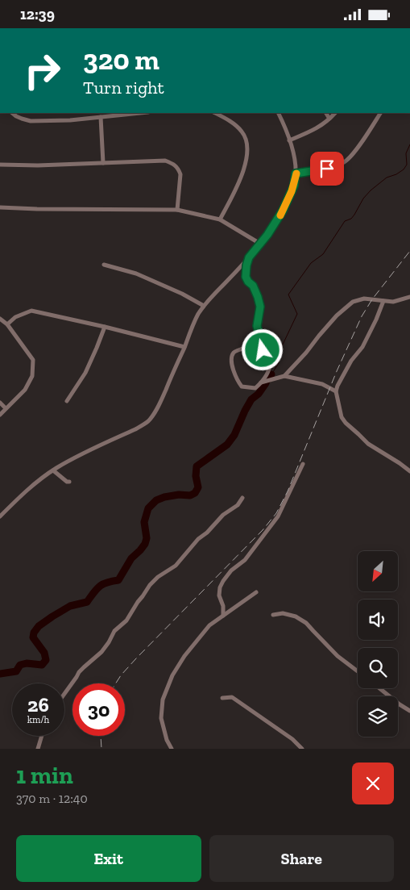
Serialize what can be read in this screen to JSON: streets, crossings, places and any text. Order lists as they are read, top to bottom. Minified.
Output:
{"north":"bottom left","page":{"status":"12:39","turn":["320 m","Turn right"],"speed":"26 km/h","limit":"30","heading":["1 min","370 m · 12:40"],"buttons":["Exit","Share"]}}
